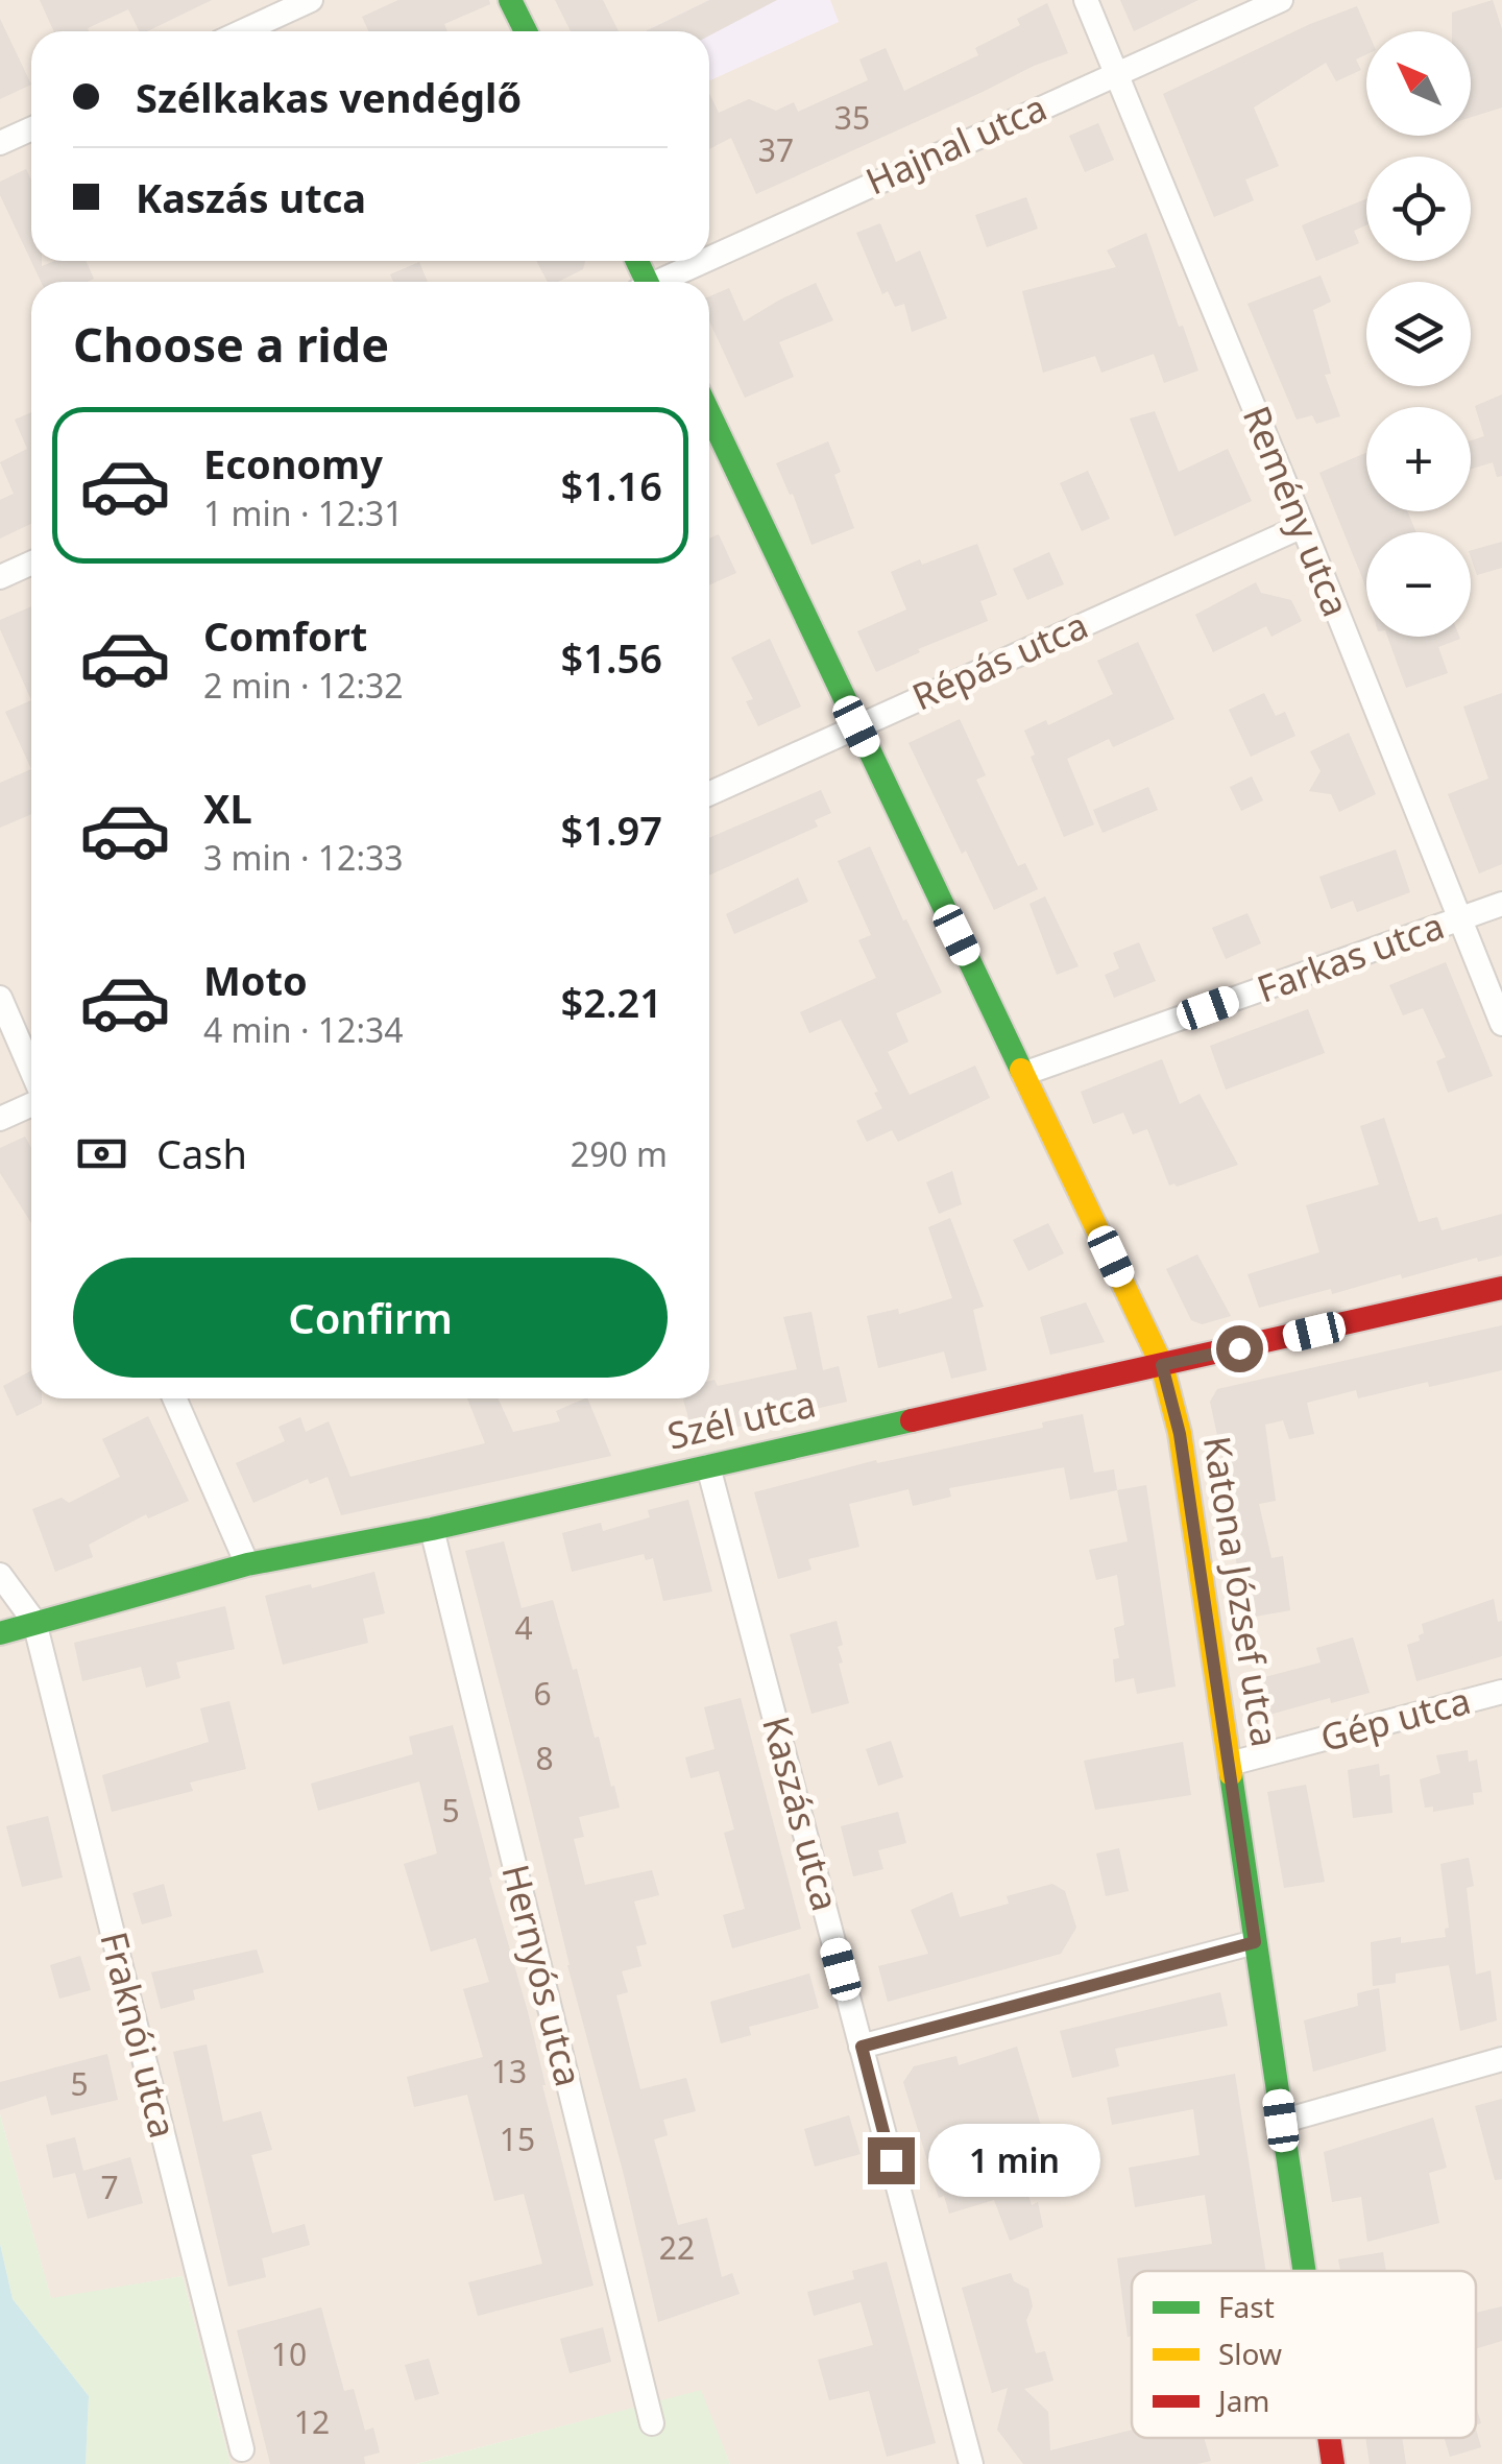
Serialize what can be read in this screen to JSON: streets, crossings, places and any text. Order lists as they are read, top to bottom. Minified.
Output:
{"streets":{"street":["Hajnal utca","Remény utca","Répás utca","Farkas utca","Szél utca","Katona József utca","Gép utca","Kaszás utca","Hernyós utca","Fraknói utca"]},"crossings":[["Hajnal utca","Remény utca"],["Remény utca","Répás utca"],["Remény utca","Farkas utca"],["Répás utca","Katona József utca"],["Farkas utca","Katona József utca"],["Szél utca","Katona József utca"],["Szél utca","Kaszás utca"],["Szél utca","Hernyós utca"],["Szél utca","Fraknói utca"],["Katona József utca","Gép utca"]],"house_numbers":["35","37","4","6","8","5","13","5","15","7","22","10","12"],"legend":["Fast","Slow","Jam"],"north":"top left","page":{"map_buttons":["+","−"],"banner":["Szélkakas vendéglő","Kaszás utca"],"heading":"Choose a ride","list":[{"name":"Economy","note":"1 min · 12:31","value":"$1.16"},{"name":"Comfort","note":"2 min · 12:32","value":"$1.56"},{"name":"XL","note":"3 min · 12:33","value":"$1.97"},{"name":"Moto","note":"4 min · 12:34","value":"$2.21"}],"pay":["Cash","290 m"],"buttons":"Confirm","bubble":"1 min"}}
